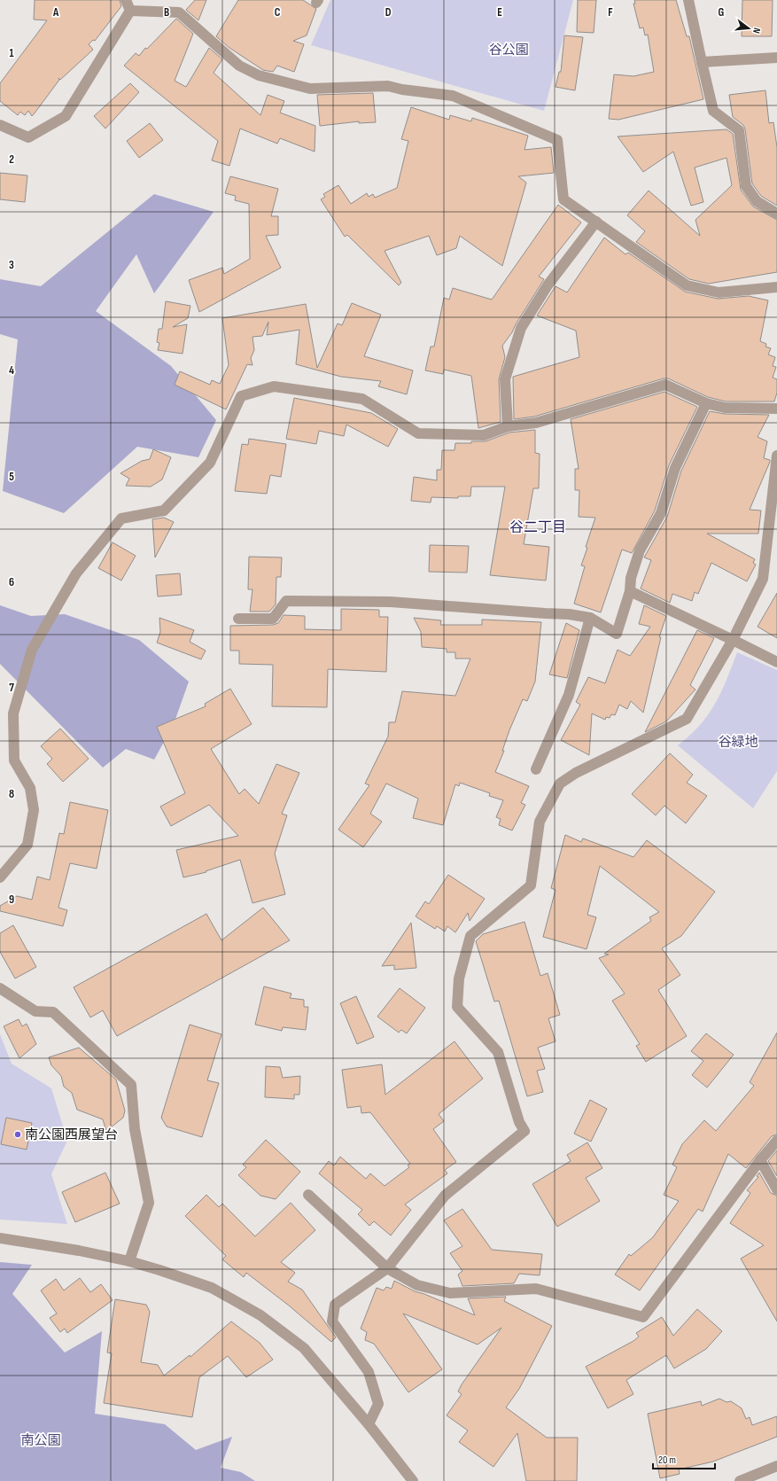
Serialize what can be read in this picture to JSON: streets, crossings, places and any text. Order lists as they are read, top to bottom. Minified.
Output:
{"districts":["谷二丁目"],"parks":["谷公園","谷緑地","南公園"],"places":["南公園西展望台"],"scale_bar":"20 m","north":"right","grid":{"columns":["A","B","C","D","E","F","G"],"rows":["1","2","3","4","5","6","7","8","9"]}}
